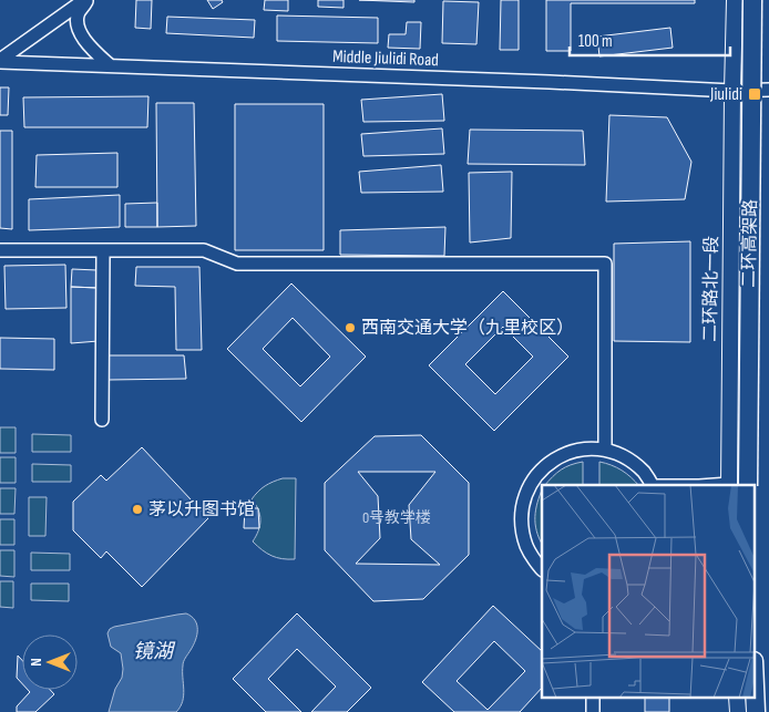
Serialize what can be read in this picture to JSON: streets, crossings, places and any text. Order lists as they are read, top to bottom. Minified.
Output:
{"streets":{"highway":["二环高架路"],"main road":["二环路北一段"],"street":["Middle Jiulidi Road"]},"crossings":[["Middle Jiulidi Road","二环路北一段"]],"water":["镜湖"],"places":{"transit":["Jiulidi"],"other":["西南交通大学（九里校区）","茅以升图书馆"]},"house_numbers":["0号教学楼"],"scale_bar":"100 m","north":"left"}
